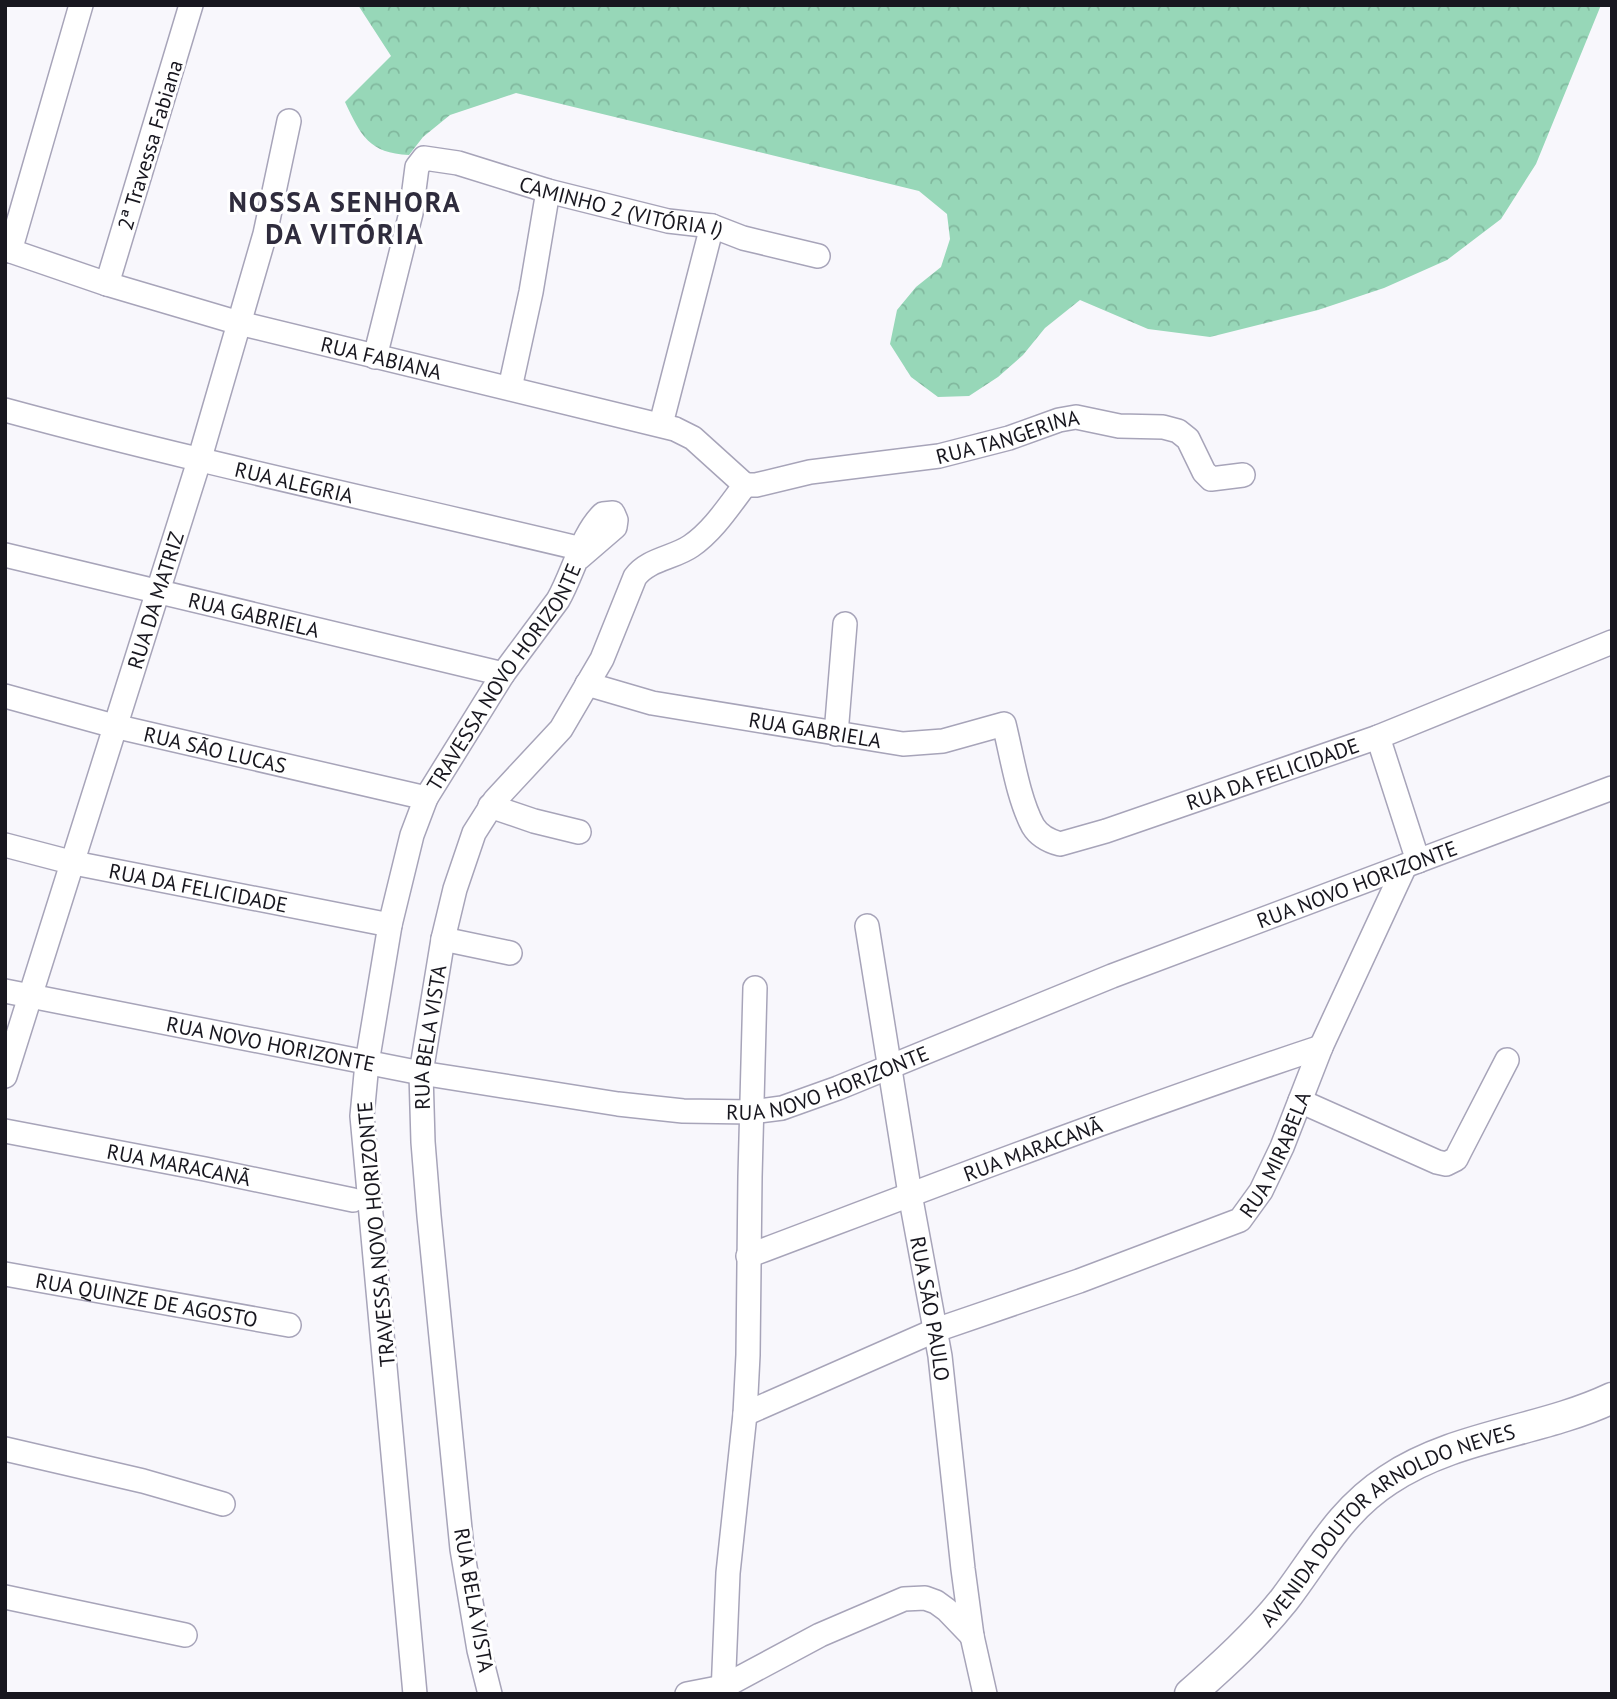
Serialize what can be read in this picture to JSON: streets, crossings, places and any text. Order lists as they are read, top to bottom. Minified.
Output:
{"streets":{"main road":["AVENIDA DOUTOR ARNOLDO NEVES"],"street":["2ª Travessa Fabiana","CAMINHO 2 (VITÓRIA I)","RUA FABIANA","RUA TANGERINA","RUA ALEGRIA","RUA DA MATRIZ","RUA GABRIELA","TRAVESSA NOVO HORIZONTE","RUA SÃO LUCAS","RUA DA FELICIDADE","RUA NOVO HORIZONTE","RUA BELA VISTA","RUA MARACANÃ","RUA MIRABELA","RUA QUINZE DE AGOSTO","RUA SÃO PAULO"]},"crossings":[["2ª Travessa Fabiana","RUA FABIANA"],["CAMINHO 2 (VITÓRIA I)","RUA FABIANA"],["RUA FABIANA","RUA TANGERINA"],["RUA FABIANA","RUA DA MATRIZ"],["RUA FABIANA","RUA BELA VISTA"],["RUA TANGERINA","RUA BELA VISTA"],["RUA ALEGRIA","RUA DA MATRIZ"],["RUA ALEGRIA","TRAVESSA NOVO HORIZONTE"],["RUA DA MATRIZ","RUA GABRIELA"],["RUA DA MATRIZ","RUA SÃO LUCAS"],["RUA DA MATRIZ","RUA DA FELICIDADE"],["RUA DA MATRIZ","RUA NOVO HORIZONTE"],["RUA GABRIELA","TRAVESSA NOVO HORIZONTE"],["RUA GABRIELA","RUA DA FELICIDADE"],["RUA GABRIELA","RUA BELA VISTA"],["TRAVESSA NOVO HORIZONTE","RUA SÃO LUCAS"],["TRAVESSA NOVO HORIZONTE","RUA DA FELICIDADE"],["TRAVESSA NOVO HORIZONTE","RUA NOVO HORIZONTE"],["RUA NOVO HORIZONTE","RUA BELA VISTA"],["RUA NOVO HORIZONTE","RUA MIRABELA"],["RUA NOVO HORIZONTE","RUA SÃO PAULO"],["RUA MARACANÃ","RUA MIRABELA"],["RUA MARACANÃ","RUA SÃO PAULO"],["RUA MIRABELA","RUA SÃO PAULO"]],"districts":["NOSSA SENHORA DA VITÓRIA"]}
